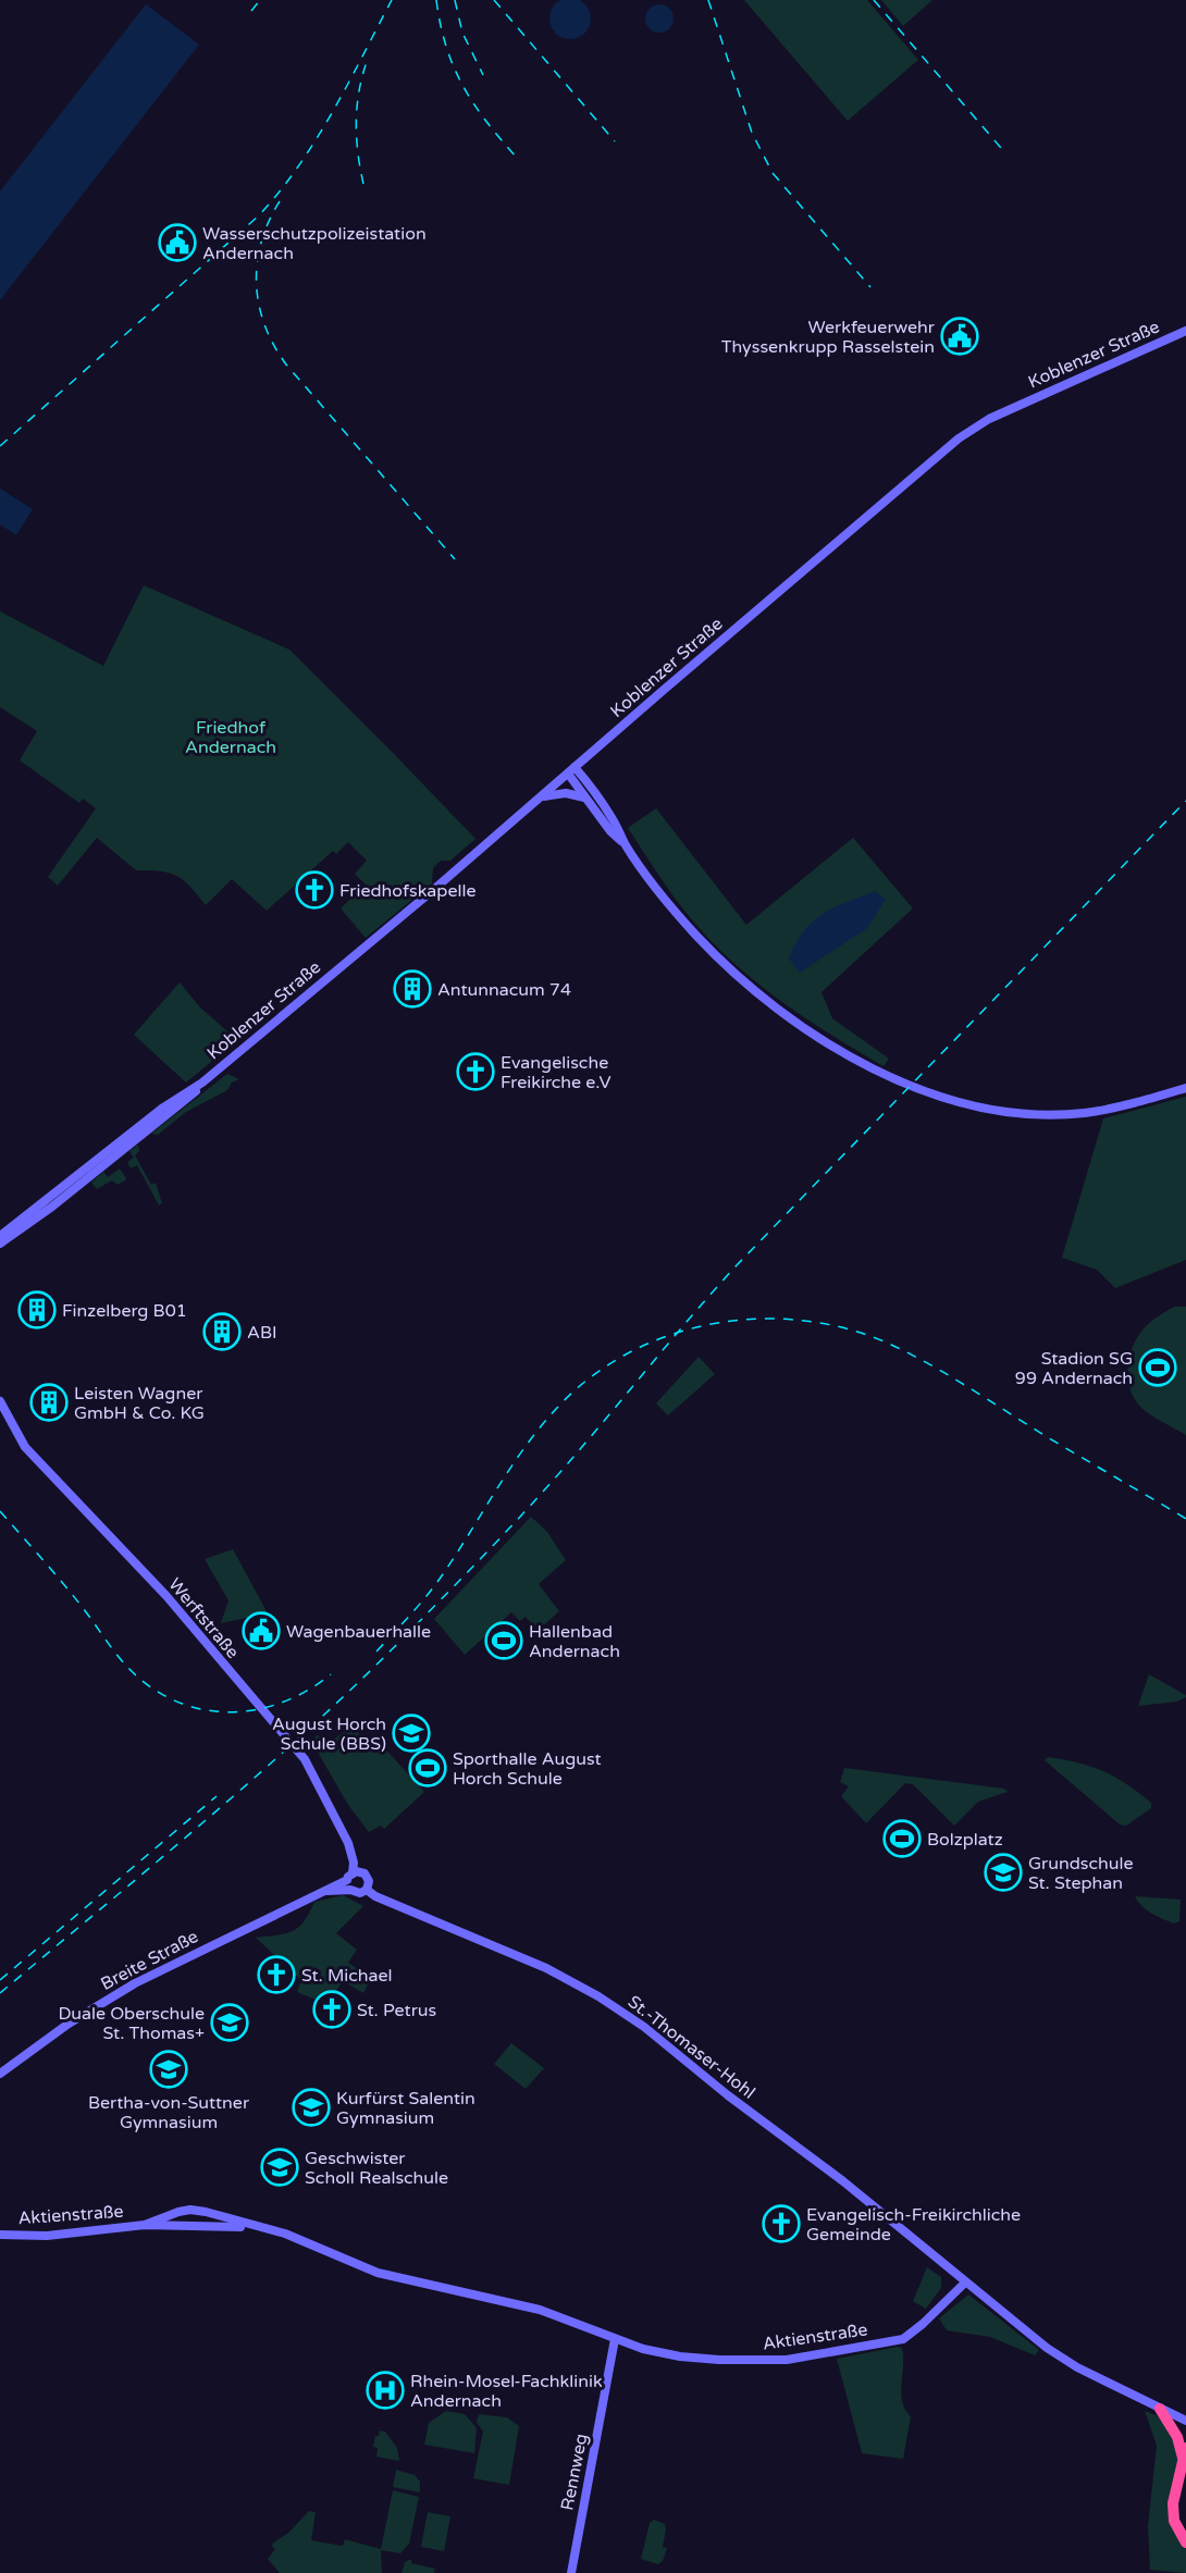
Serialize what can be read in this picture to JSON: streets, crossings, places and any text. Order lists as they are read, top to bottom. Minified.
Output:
{"streets":{"street":["Koblenzer Straße","Werftstraße","Breite Straße","St.-Thomaser-Hohl","Aktienstraße","Rennweg"]},"crossings":[["Werftstraße","Breite Straße"],["Werftstraße","St.-Thomaser-Hohl"],["St.-Thomaser-Hohl","Aktienstraße"],["Aktienstraße","Rennweg"]],"parks":["Friedhof Andernach"],"places":{"public building":["Wasserschutzpolizeistation Andernach","Werkfeuerwehr Thyssenkrupp Rasselstein","Wagenbauerhalle"],"church":["Friedhofskapelle","Evangelische Freikirche e.V","St. Michael","St. Petrus","Evangelisch-Freikirchliche Gemeinde"],"building":["Antunnacum 74","Finzelberg B01","ABI","Leisten Wagner GmbH & Co. KG"],"sports":["Stadion SG 99 Andernach","Hallenbad Andernach","Sporthalle August Horch Schule","Bolzplatz"],"school or university":["August Horch Schule (BBS)","Grundschule St. Stephan","Duale Oberschule St. Thomas+","Bertha-von-Suttner Gymnasium","Kurfürst Salentin Gymnasium","Geschwister Scholl Realschule"],"hospital":["Rhein-Mosel-Fachklinik Andernach"]}}
